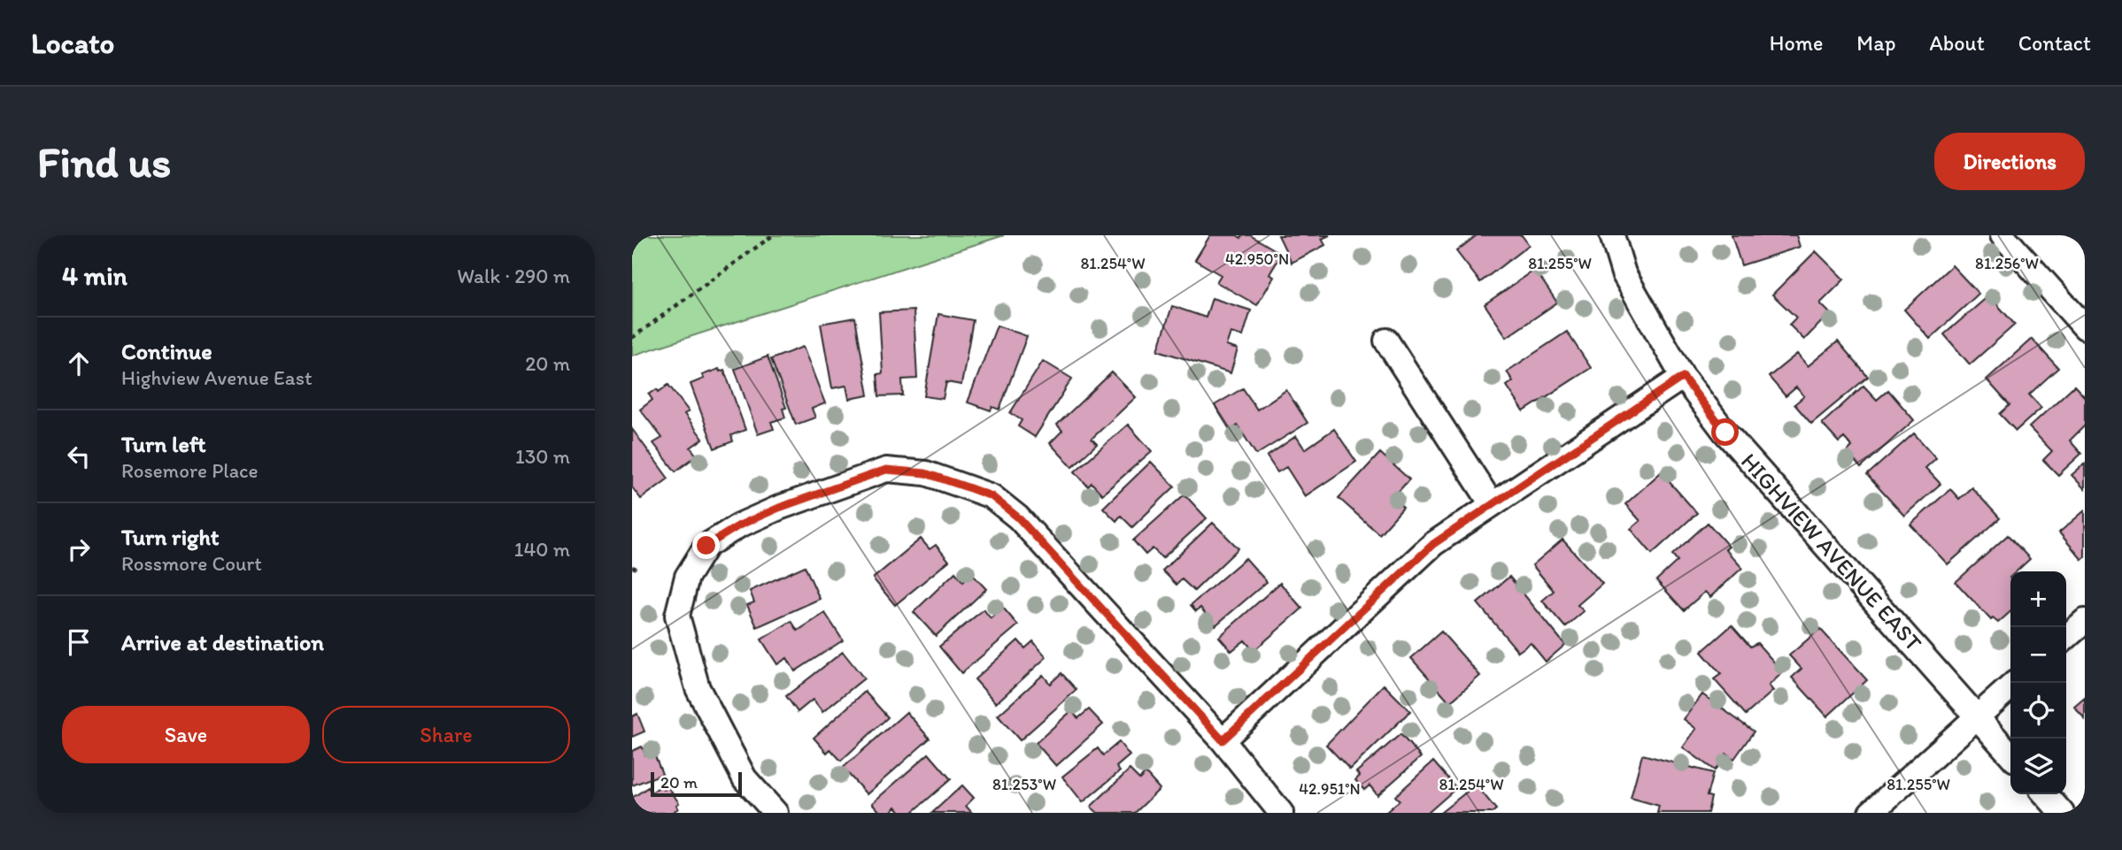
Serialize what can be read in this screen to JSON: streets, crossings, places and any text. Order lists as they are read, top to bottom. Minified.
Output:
{"streets":{"street":["HIGHVIEW AVENUE EAST"]},"scale_bar":"20 m","page":{"header":"Locato","nav":["Home","Map","About","Contact"],"buttons":["Directions",["Save","Share"]],"title":"Find us","heading":["4 min","Walk · 290 m"],"list":[["Continue","Highview Avenue East","20 m"],["Turn left","Rosemore Place","130 m"],["Turn right","Rossmore Court","140 m"],"Arrive at destination"],"map_buttons":["+","−"],"scale":"20 m"},"coordinates":["42.950°N","81.254°W","81.255°W","81.256°W","81.253°W","42.951°N"]}
